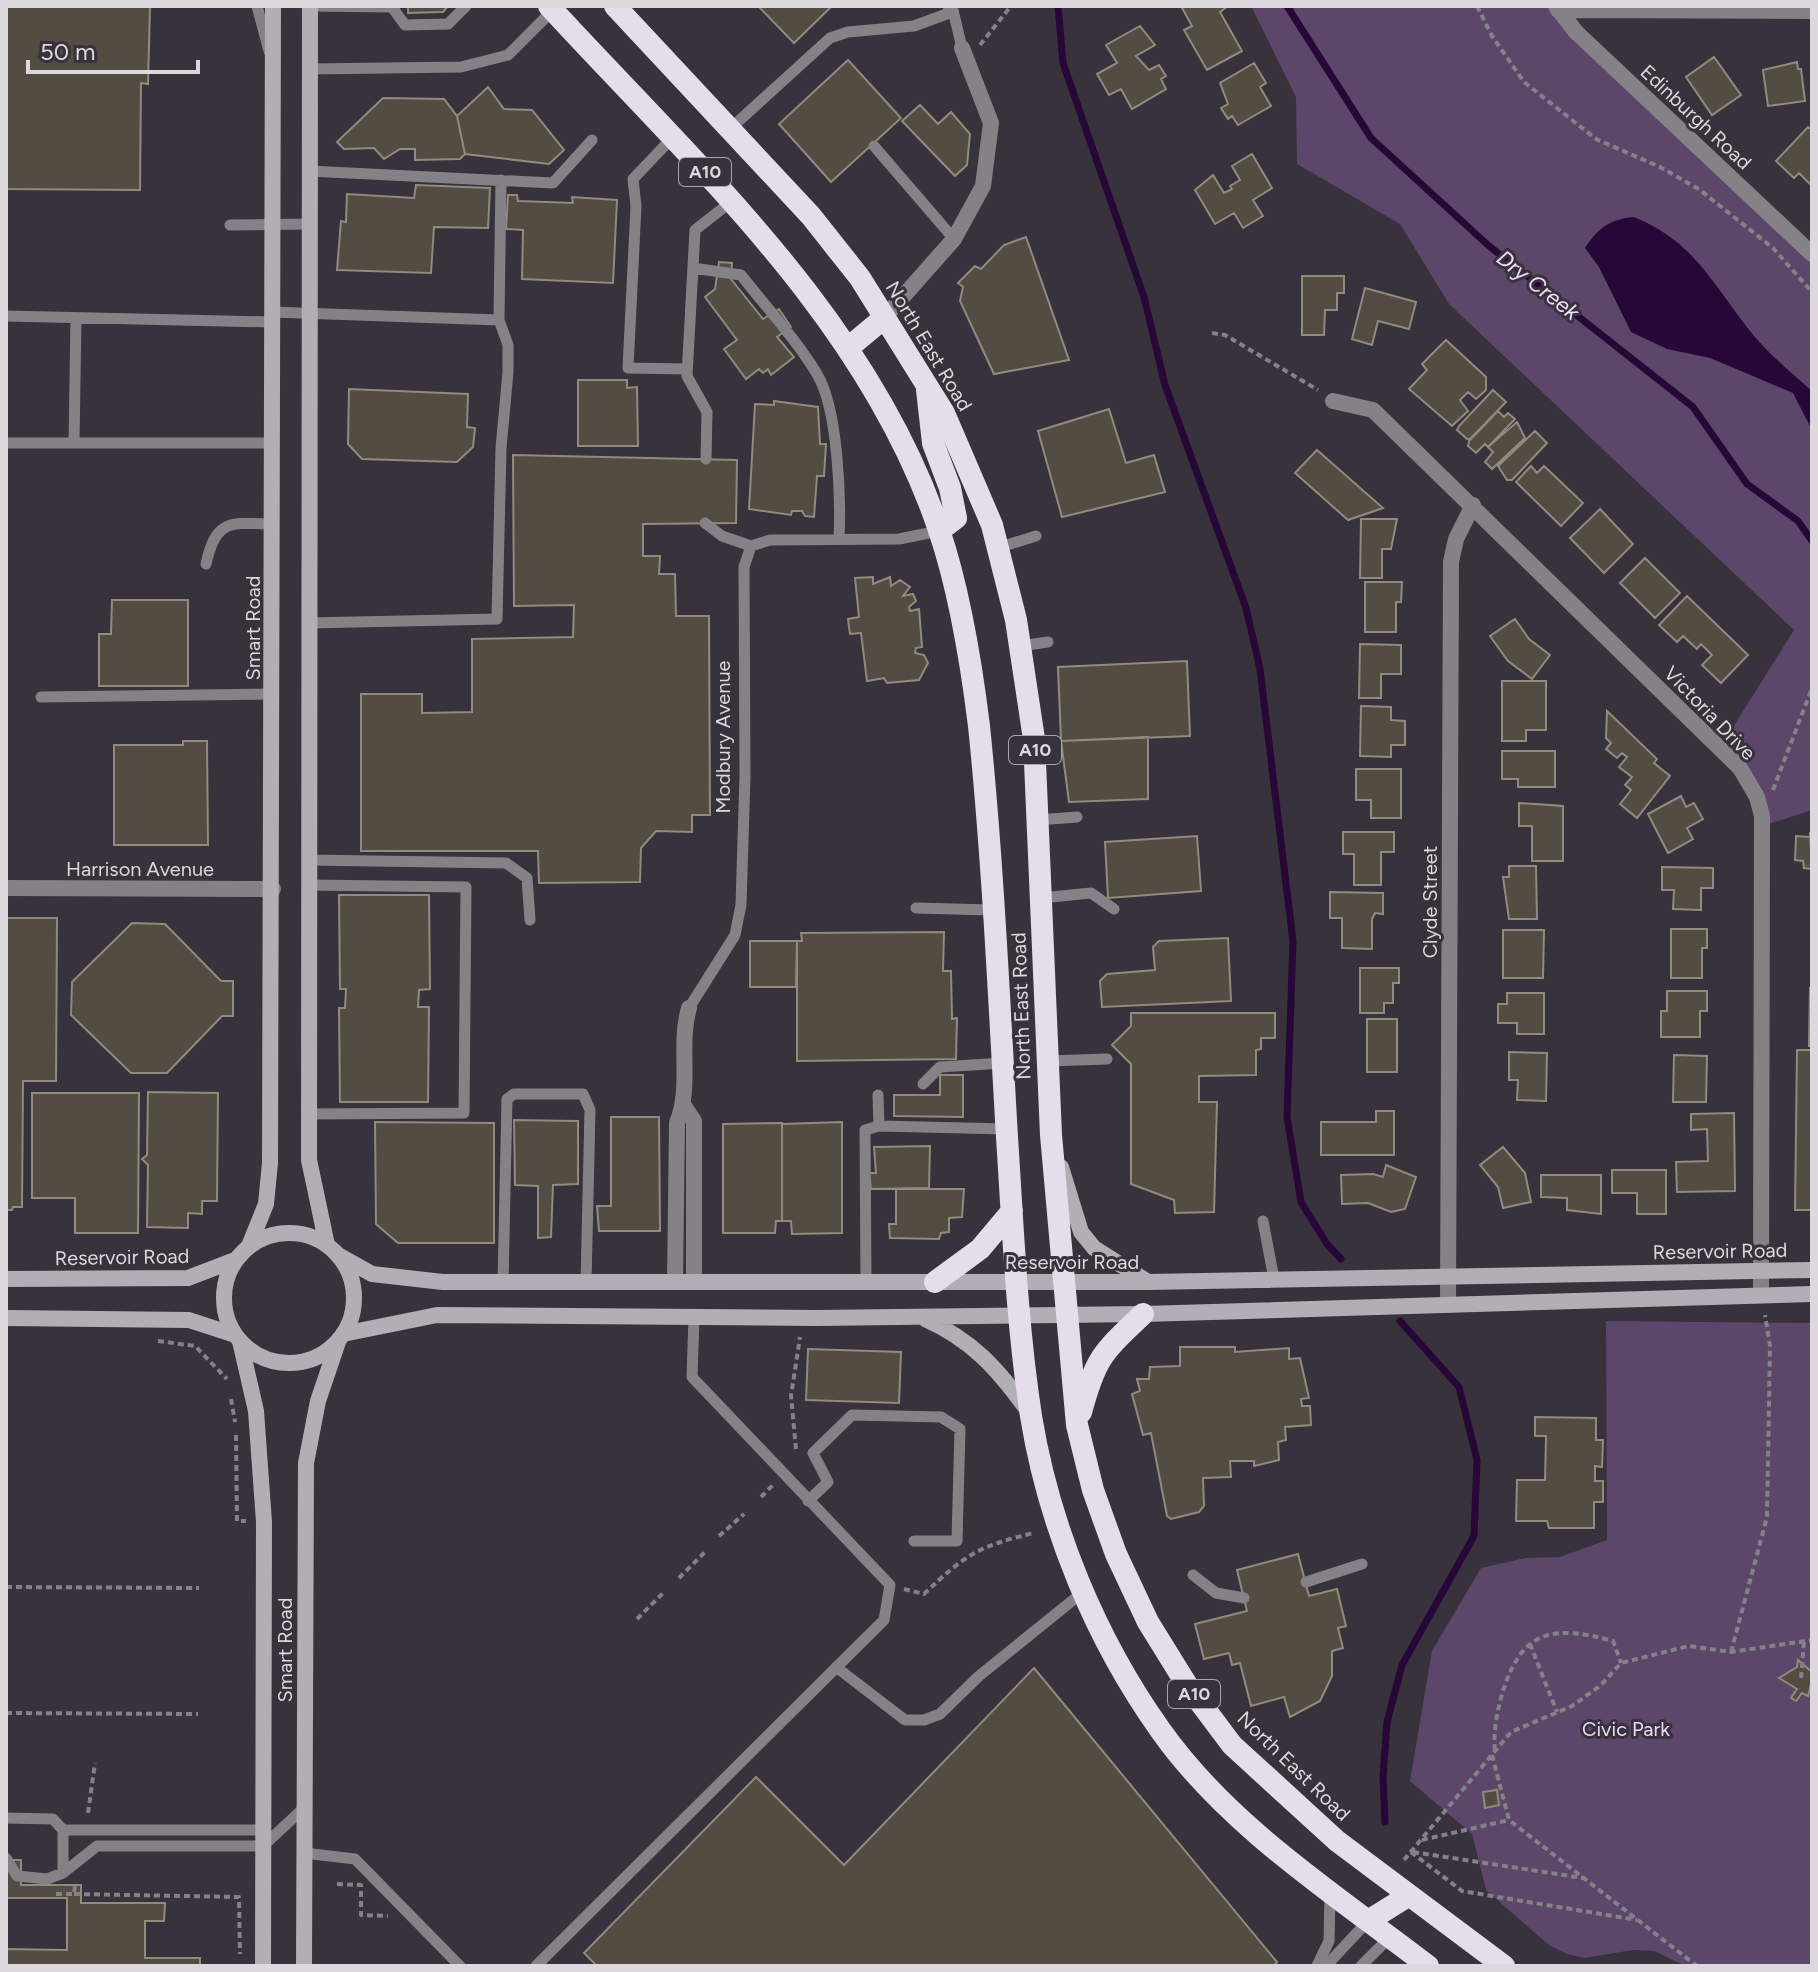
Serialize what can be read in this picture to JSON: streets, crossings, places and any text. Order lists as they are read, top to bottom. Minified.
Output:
{"streets":{"highway":["A10","North East Road"],"main road":["Smart Road","Reservoir Road"],"street":["Edinburgh Road","Victoria Drive","Modbury Avenue","Harrison Avenue","Clyde Street"]},"crossings":[["North East Road","Reservoir Road"],["Smart Road","Harrison Avenue"],["Smart Road","Reservoir Road"],["Victoria Drive","Clyde Street"],["Victoria Drive","Reservoir Road"],["Modbury Avenue","Reservoir Road"],["Clyde Street","Reservoir Road"]],"water":["Dry Creek"],"parks":["Civic Park"],"scale_bar":"50 m"}
